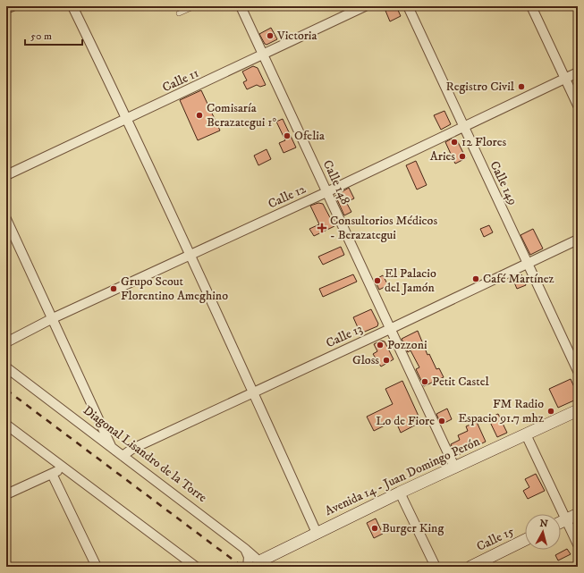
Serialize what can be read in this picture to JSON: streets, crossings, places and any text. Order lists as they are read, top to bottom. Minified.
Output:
{"streets":{"main road":["Avenida 14 - Juan Domingo Perón","Calle 15"],"street":["Calle 11","Calle 148","Calle 149","Calle 12","Calle 13","Diagonal Lisandro de la Torre"]},"crossings":[["Calle 11","Calle 148"],["Calle 148","Calle 12"],["Calle 148","Calle 13"],["Calle 148","Avenida 14 - Juan Domingo Perón"],["Calle 149","Calle 12"],["Calle 149","Calle 13"],["Calle 13","Diagonal Lisandro de la Torre"],["Diagonal Lisandro de la Torre","Avenida 14 - Juan Domingo Perón"]],"places":{"other":["Victoria","Registro Civil","Comisaría Berazategui 1°","Ofelia","12 Flores","Aries","Café Martínez","El Palacio del Jamón","Grupo Scout Florentino Ameghino","Pozzoni","Gloss","Petit Castel","FM Radio Espacio 91.7 mhz","Lo de Fiore","Burger King"],"health":["Consultorios Médicos - Berazategui"]},"scale_bar":"50 m","north":"top"}
